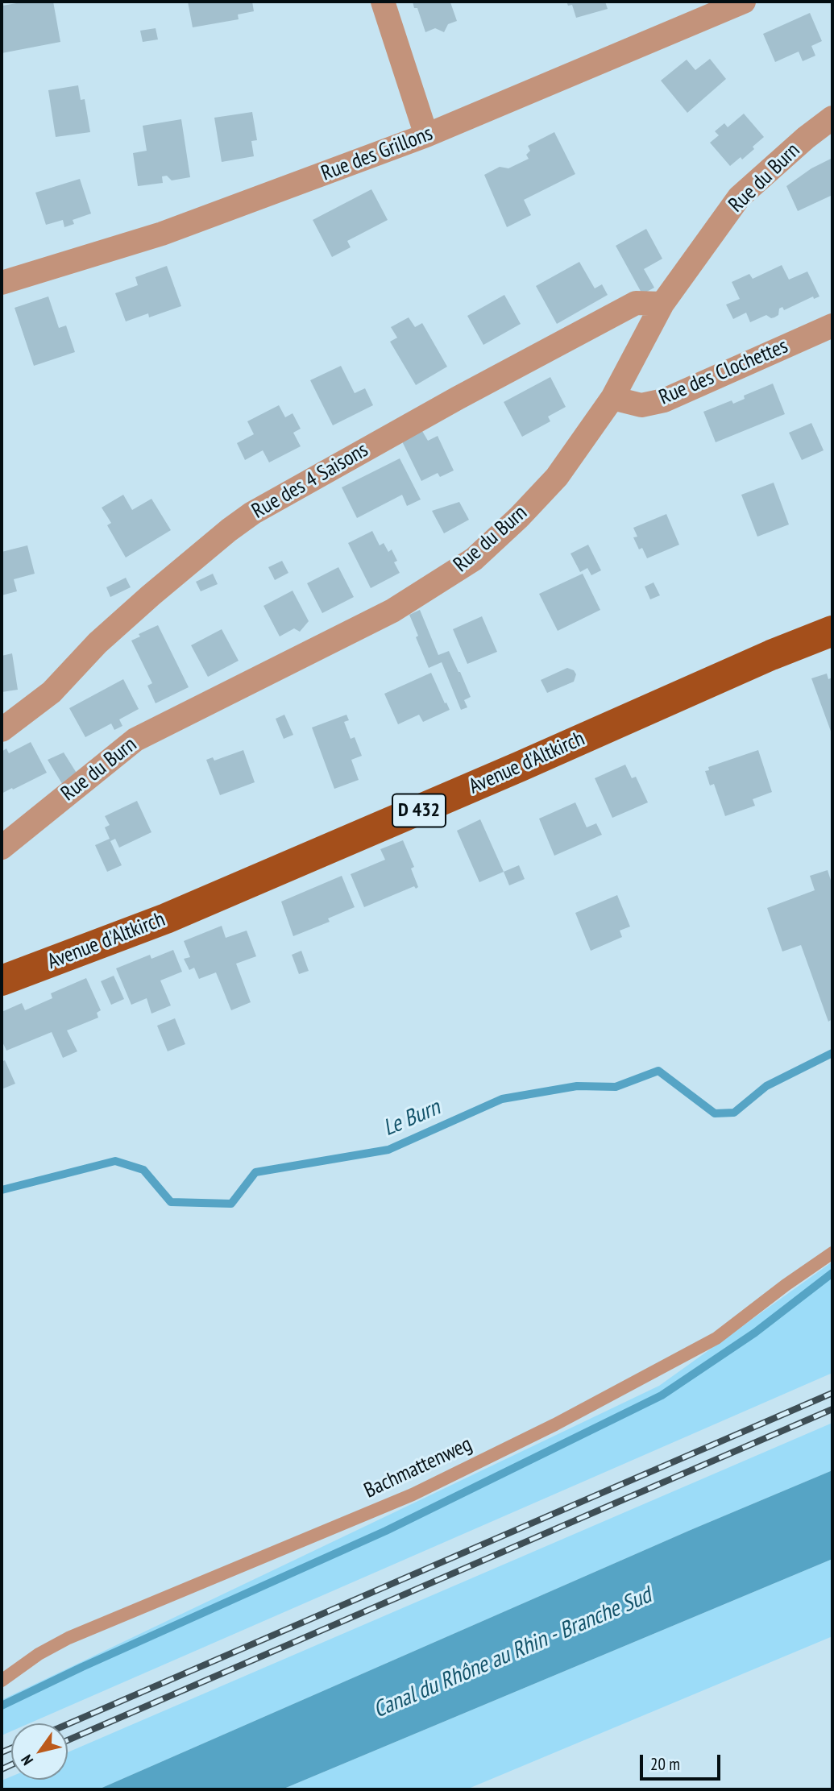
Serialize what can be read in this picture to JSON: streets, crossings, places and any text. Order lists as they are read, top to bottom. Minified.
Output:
{"streets":{"main road":["Avenue d'Altkirch","D 432"],"street":["Rue des Grillons","Rue du Burn","Rue des Clochettes","Rue des 4 Saisons"],"lane":["Bachmattenweg"]},"crossings":[["Rue du Burn","Rue des Clochettes"],["Rue du Burn","Rue des 4 Saisons"]],"water":["Le Burn","Canal du Rhône au Rhin - Branche Sud"],"scale_bar":"20 m","north":"bottom left"}
